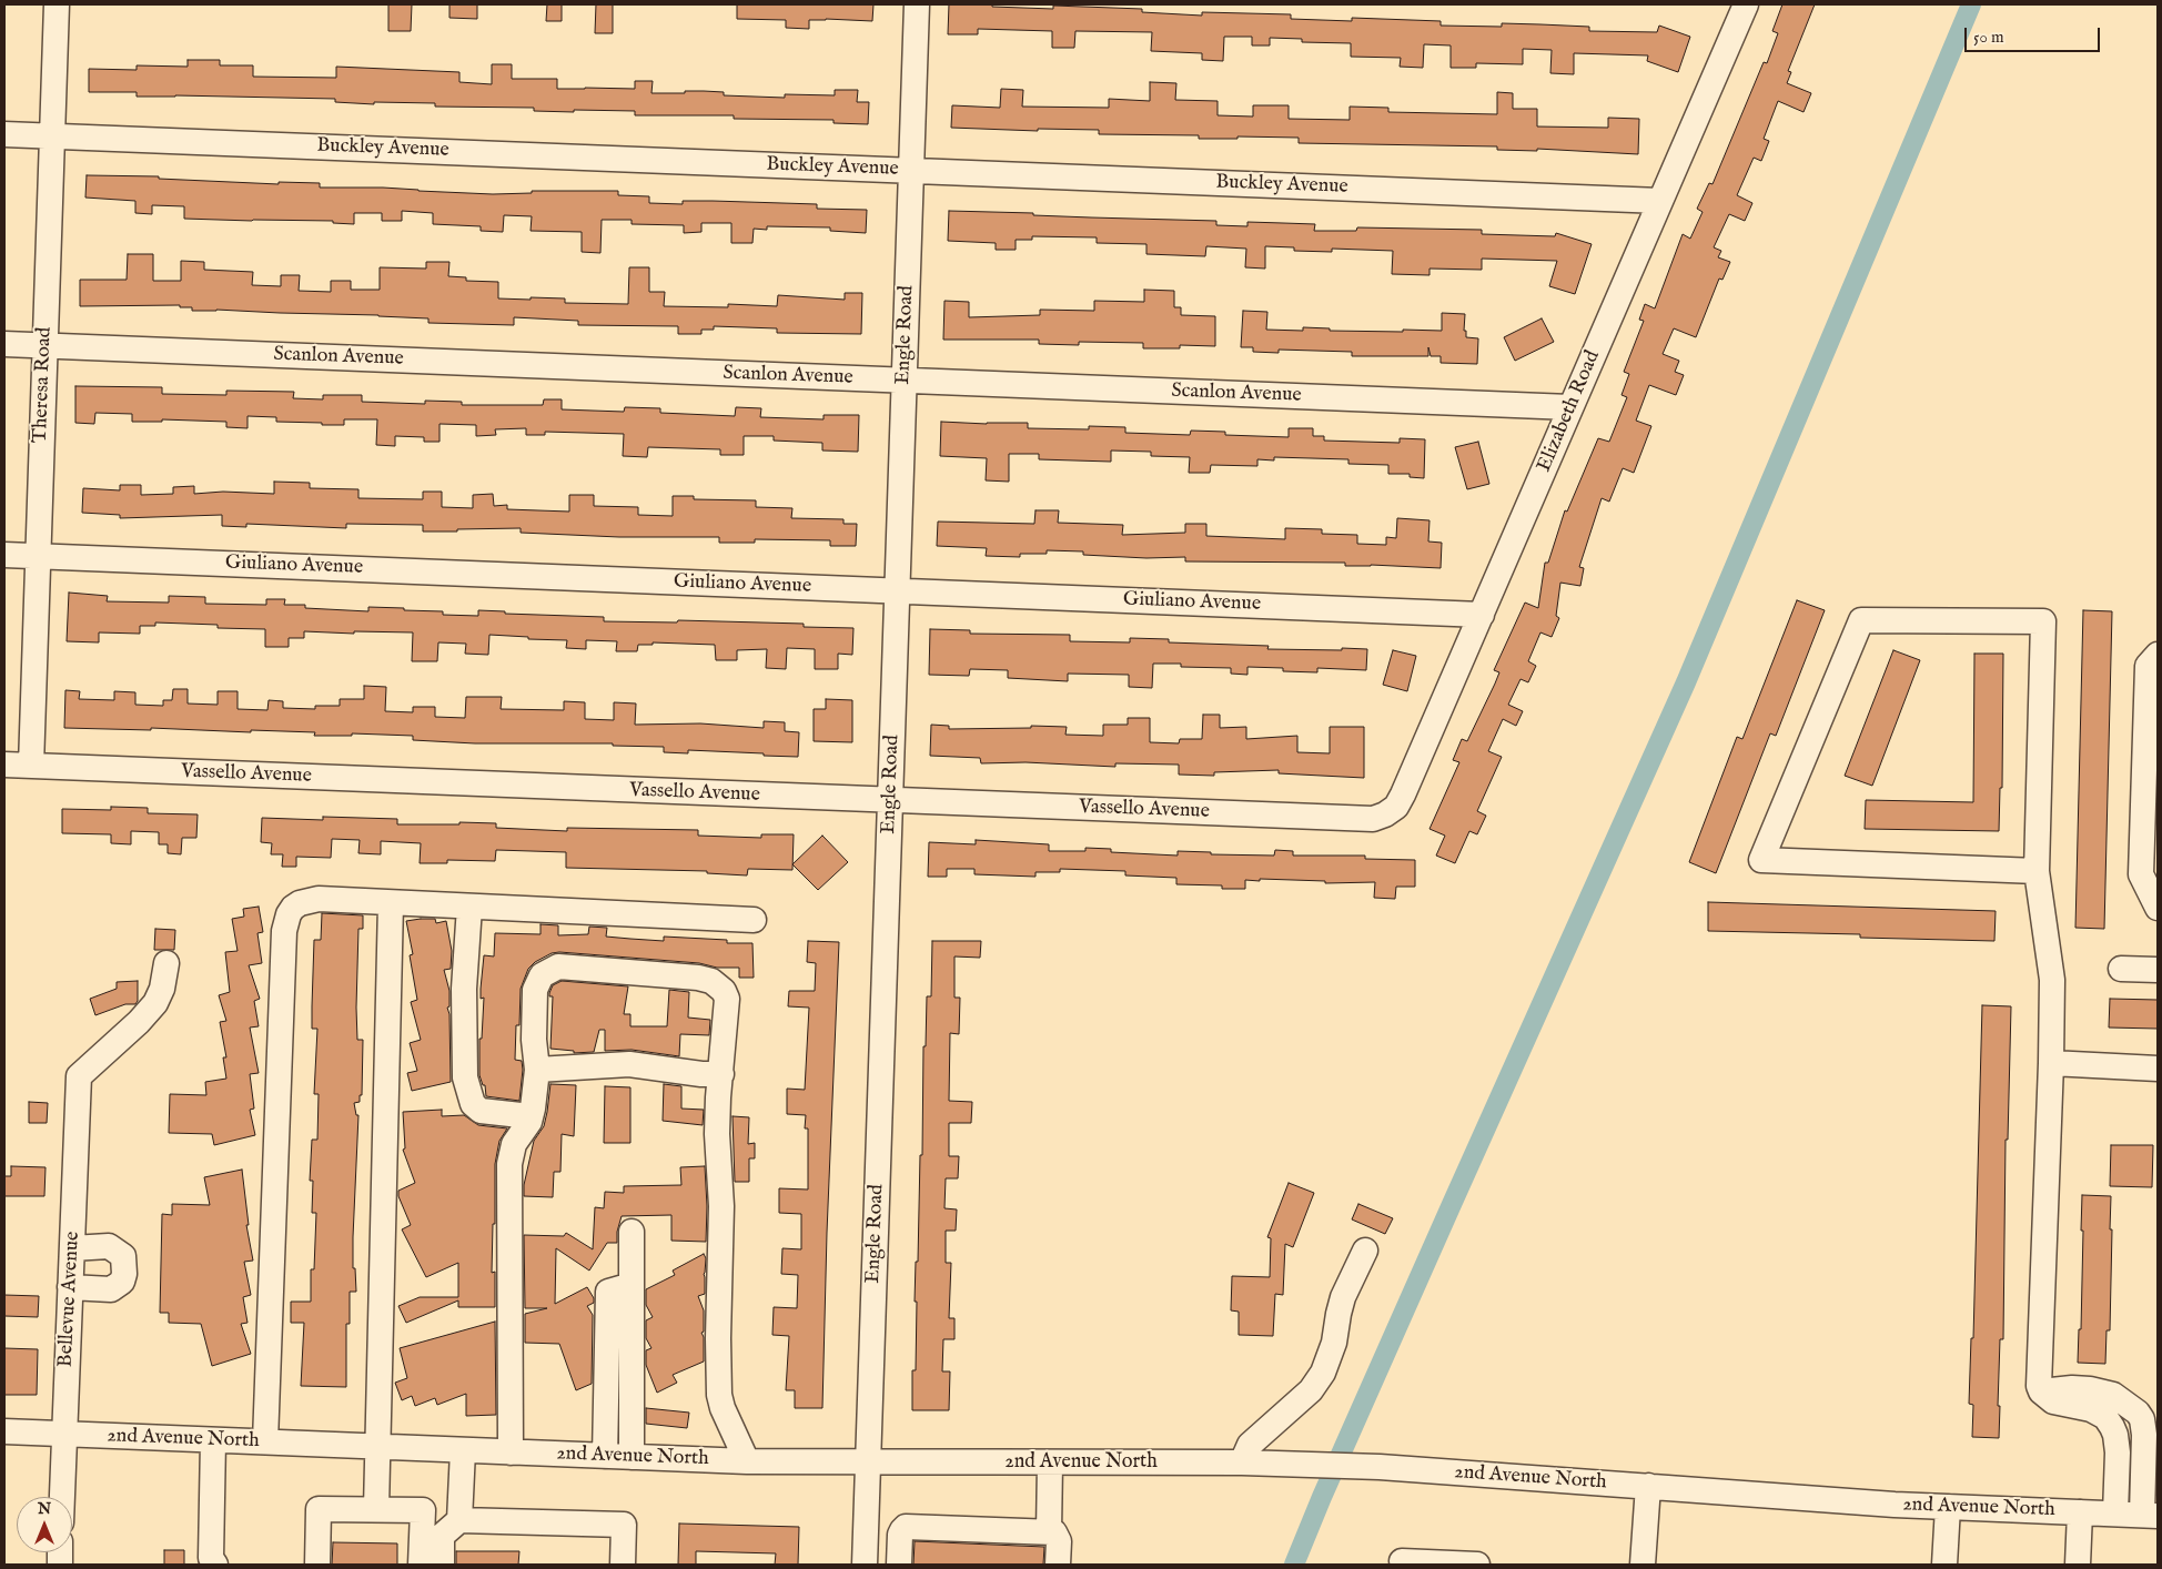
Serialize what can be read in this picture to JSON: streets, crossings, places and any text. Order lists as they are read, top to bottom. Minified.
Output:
{"streets":{"street":["Buckley Avenue","Engle Road","Scanlon Avenue","Theresa Road","Elizabeth Road","Giuliano Avenue","Vassello Avenue","Bellevue Avenue","2nd Avenue North"]},"crossings":[["Buckley Avenue","Engle Road"],["Buckley Avenue","Theresa Road"],["Buckley Avenue","Elizabeth Road"],["Engle Road","Scanlon Avenue"],["Engle Road","Giuliano Avenue"],["Engle Road","Vassello Avenue"],["Engle Road","2nd Avenue North"],["Scanlon Avenue","Theresa Road"],["Scanlon Avenue","Elizabeth Road"],["Theresa Road","Giuliano Avenue"],["Theresa Road","Vassello Avenue"],["Elizabeth Road","Giuliano Avenue"],["Elizabeth Road","Vassello Avenue"],["Bellevue Avenue","2nd Avenue North"]],"scale_bar":"50 m","north":"top"}
